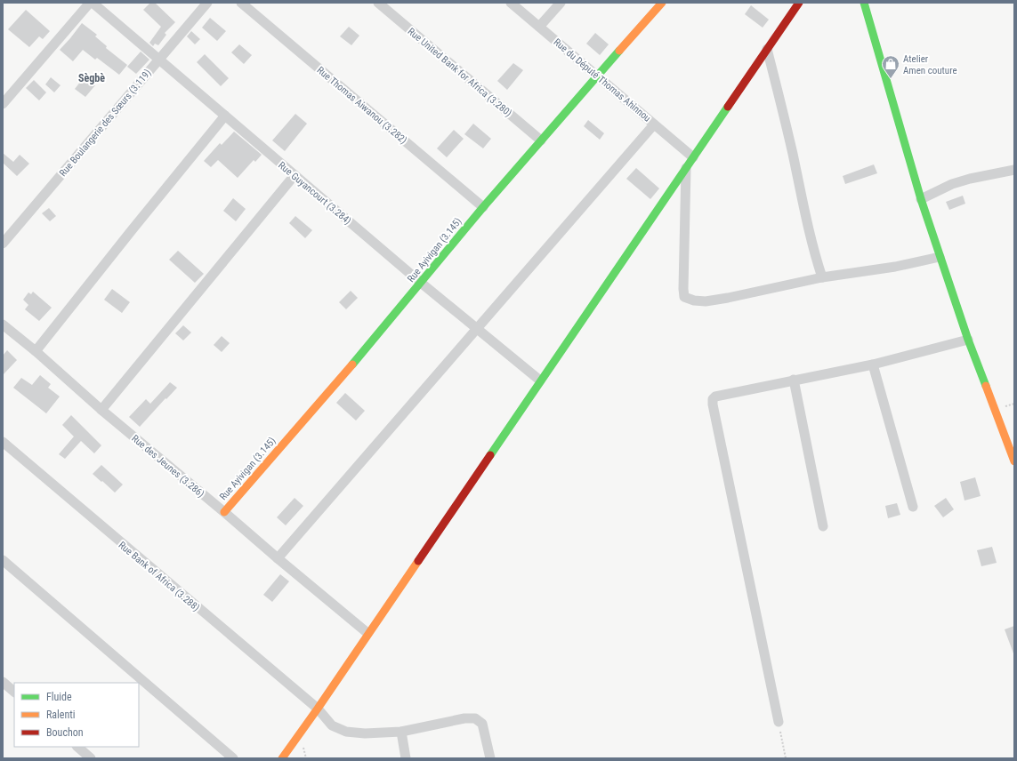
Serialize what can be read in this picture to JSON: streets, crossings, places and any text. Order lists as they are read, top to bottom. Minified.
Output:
{"streets":{"street":["Rue United Bank for Africa (3.280)","Rue du Député Thomas Ahinnou","Rue Thomas Aiwanou (3.282)","Rue Boulangerie des Sœurs (3.119)","Rue Guyancourt (3.284)","Rue Ayivigan (3.145)","Rue des Jeunes (3.286)","Rue Bank of Africa (3.288)"]},"crossings":[["Rue United Bank for Africa (3.280)","Rue Ayivigan (3.145)"],["Rue du Député Thomas Ahinnou","Rue Ayivigan (3.145)"],["Rue Thomas Aiwanou (3.282)","Rue Ayivigan (3.145)"],["Rue Boulangerie des Sœurs (3.119)","Rue Guyancourt (3.284)"],["Rue Guyancourt (3.284)","Rue Ayivigan (3.145)"],["Rue Ayivigan (3.145)","Rue des Jeunes (3.286)"]],"districts":["Sègbè"],"places":{"shop":["Atelier Amen couture"]},"legend":["Fluide","Ralenti","Bouchon"]}
